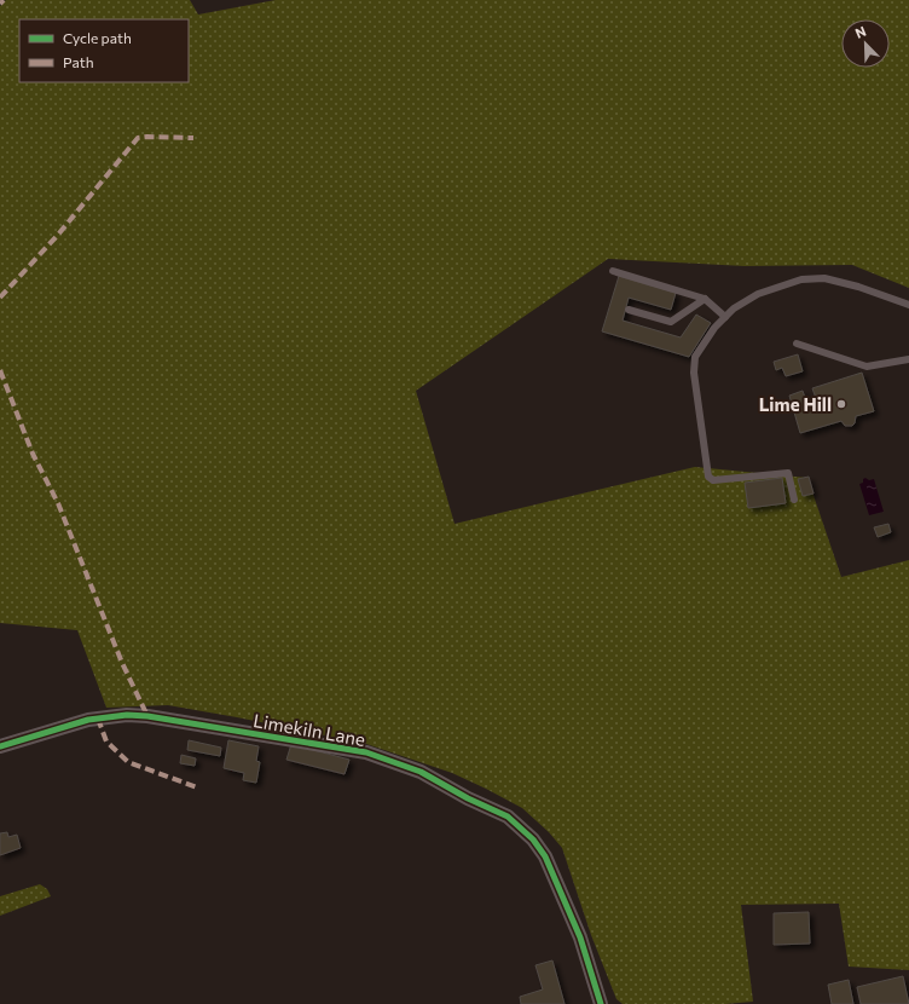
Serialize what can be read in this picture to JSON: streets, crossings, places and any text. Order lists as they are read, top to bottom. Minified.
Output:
{"streets":{"street":["Limekiln Lane"]},"places":["Lime Hill"],"legend":["Cycle path","Path"],"north":"top left"}
